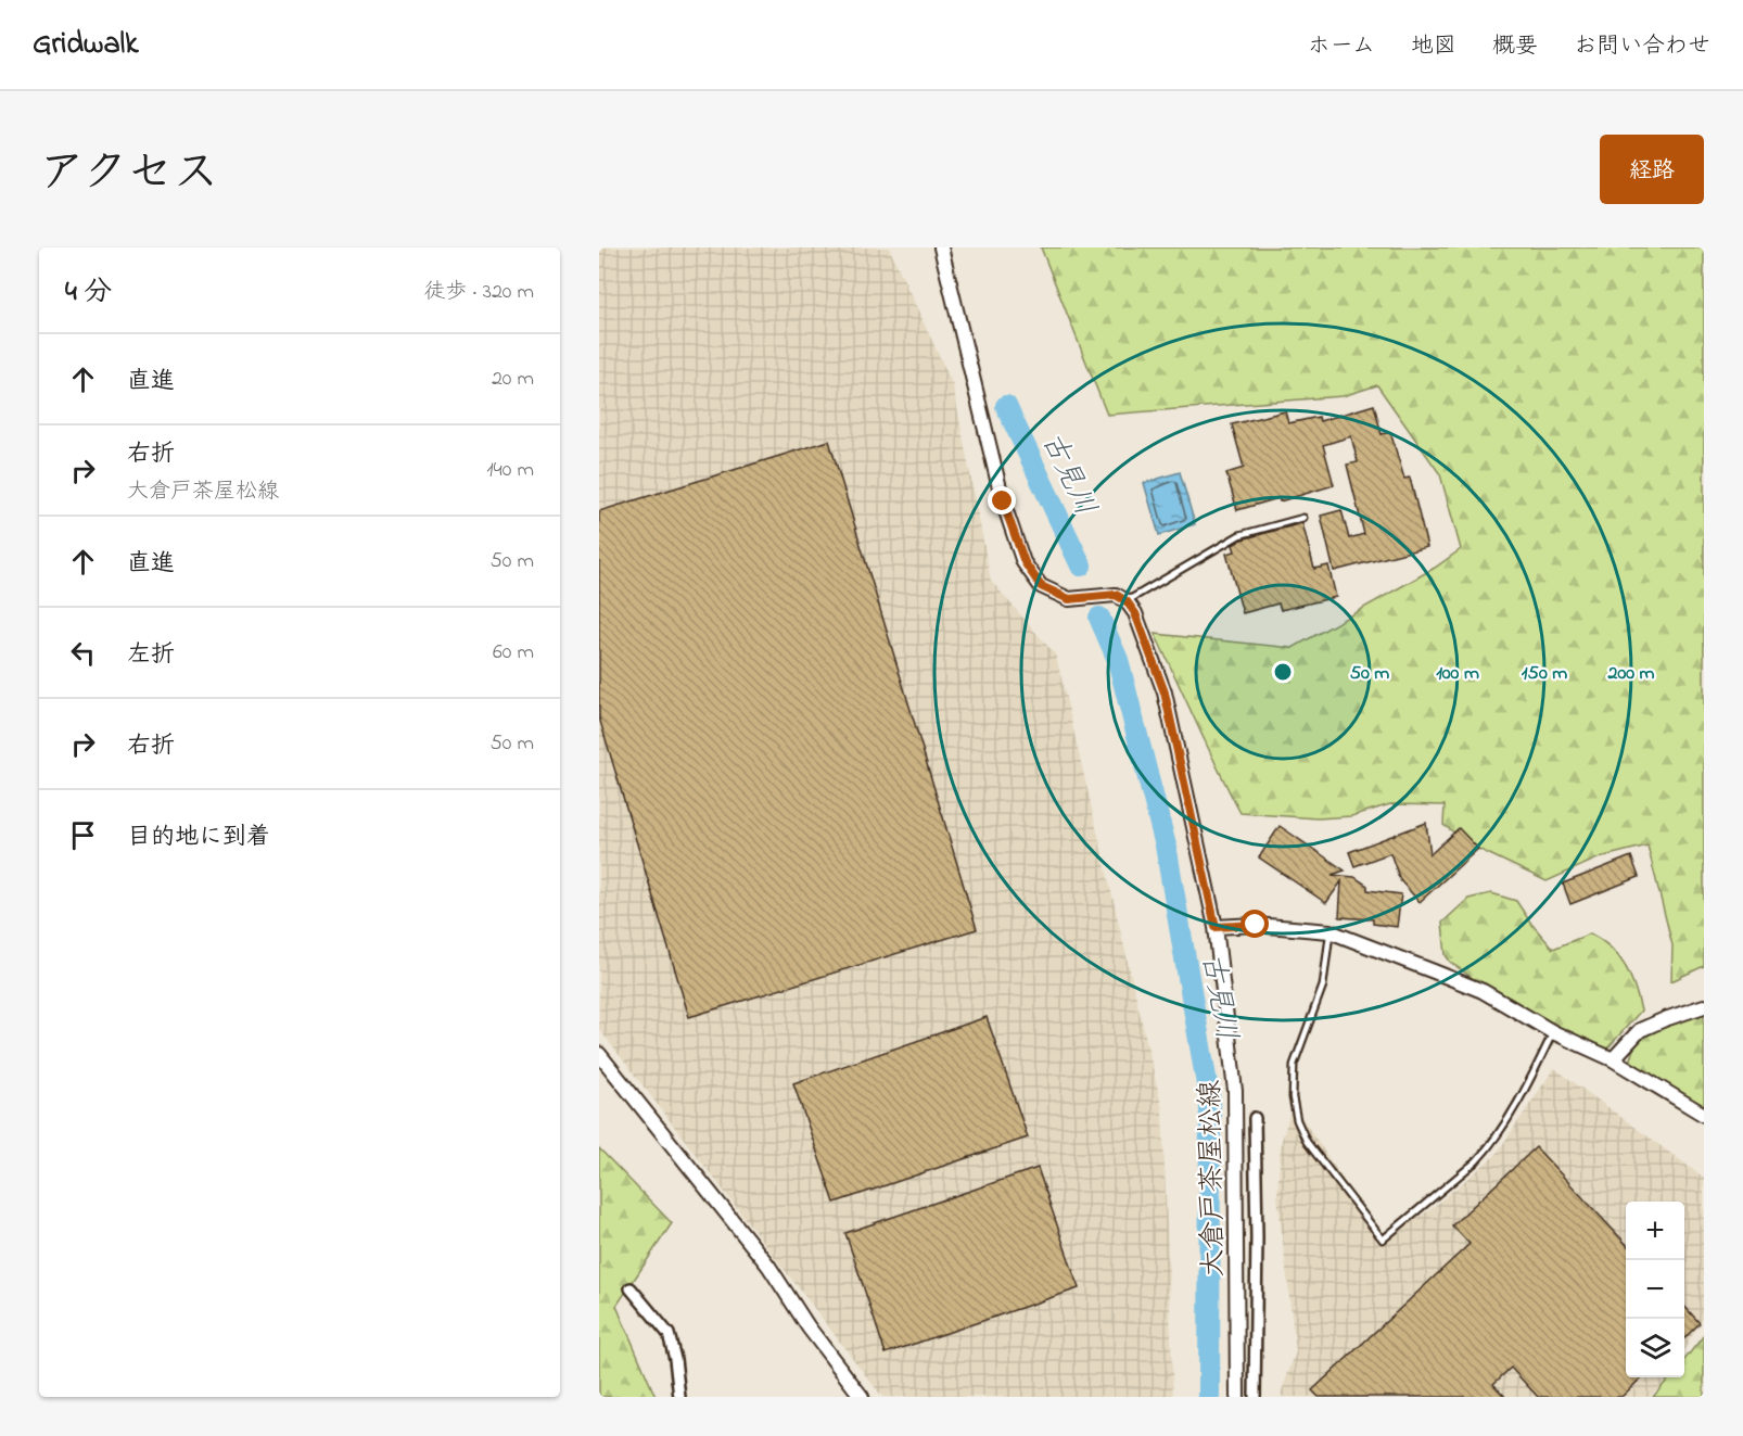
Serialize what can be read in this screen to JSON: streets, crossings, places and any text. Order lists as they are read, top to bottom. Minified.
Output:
{"streets":{"street":["大倉戸茶屋松線"]},"water":["古見川"],"page":{"header":"Gridwalk","nav":["ホーム","地図","概要","お問い合わせ"],"title":"アクセス","buttons":"経路","heading":["4 分","徒歩 · 320 m"],"list":[["直進","20 m"],["右折","大倉戸茶屋松線","140 m"],["直進","50 m"],["左折","60 m"],["右折","50 m"],"目的地に到着"],"map_buttons":["+","−"]},"rings":["50 m","100 m","150 m","200 m"]}
